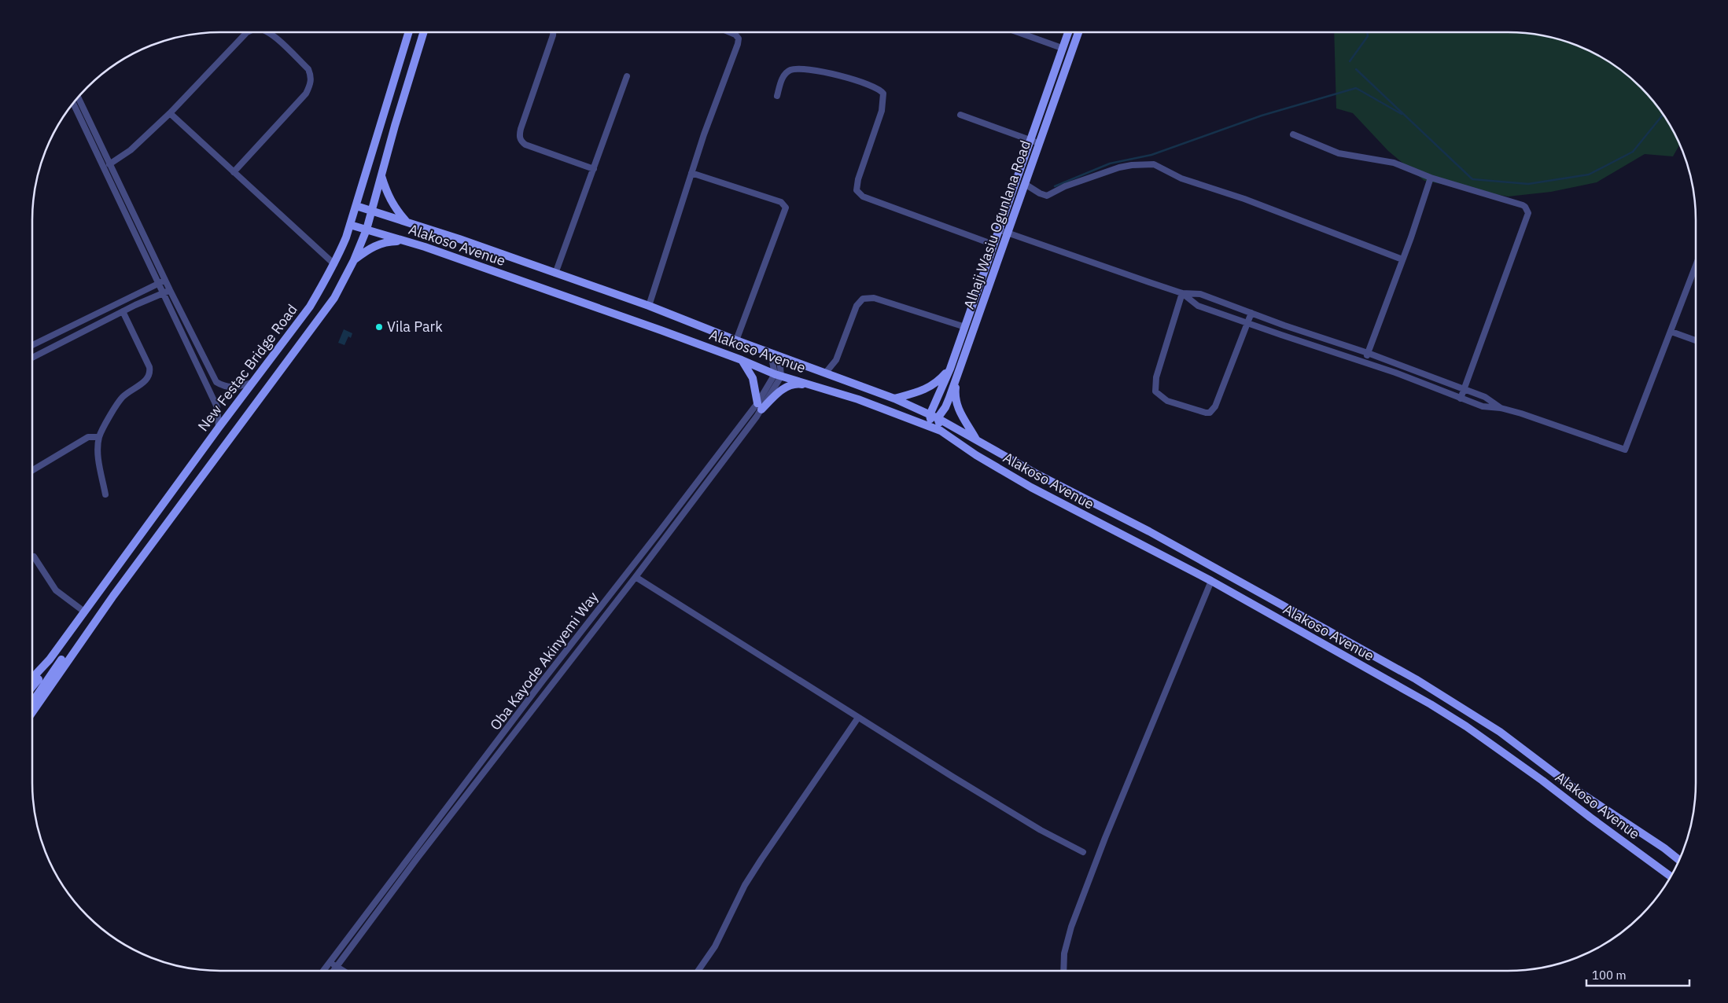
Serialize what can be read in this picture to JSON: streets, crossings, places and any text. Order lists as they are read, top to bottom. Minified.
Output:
{"streets":{"street":["Alhaji Wasiu Ogunlana Road","Alakoso Avenue","New Festac Bridge Road","Oba Kayode Akinyemi Way"]},"crossings":[["Alhaji Wasiu Ogunlana Road","Alakoso Avenue"],["Alakoso Avenue","New Festac Bridge Road"],["Alakoso Avenue","Oba Kayode Akinyemi Way"]],"places":["Vila Park"],"scale_bar":"100 m"}
